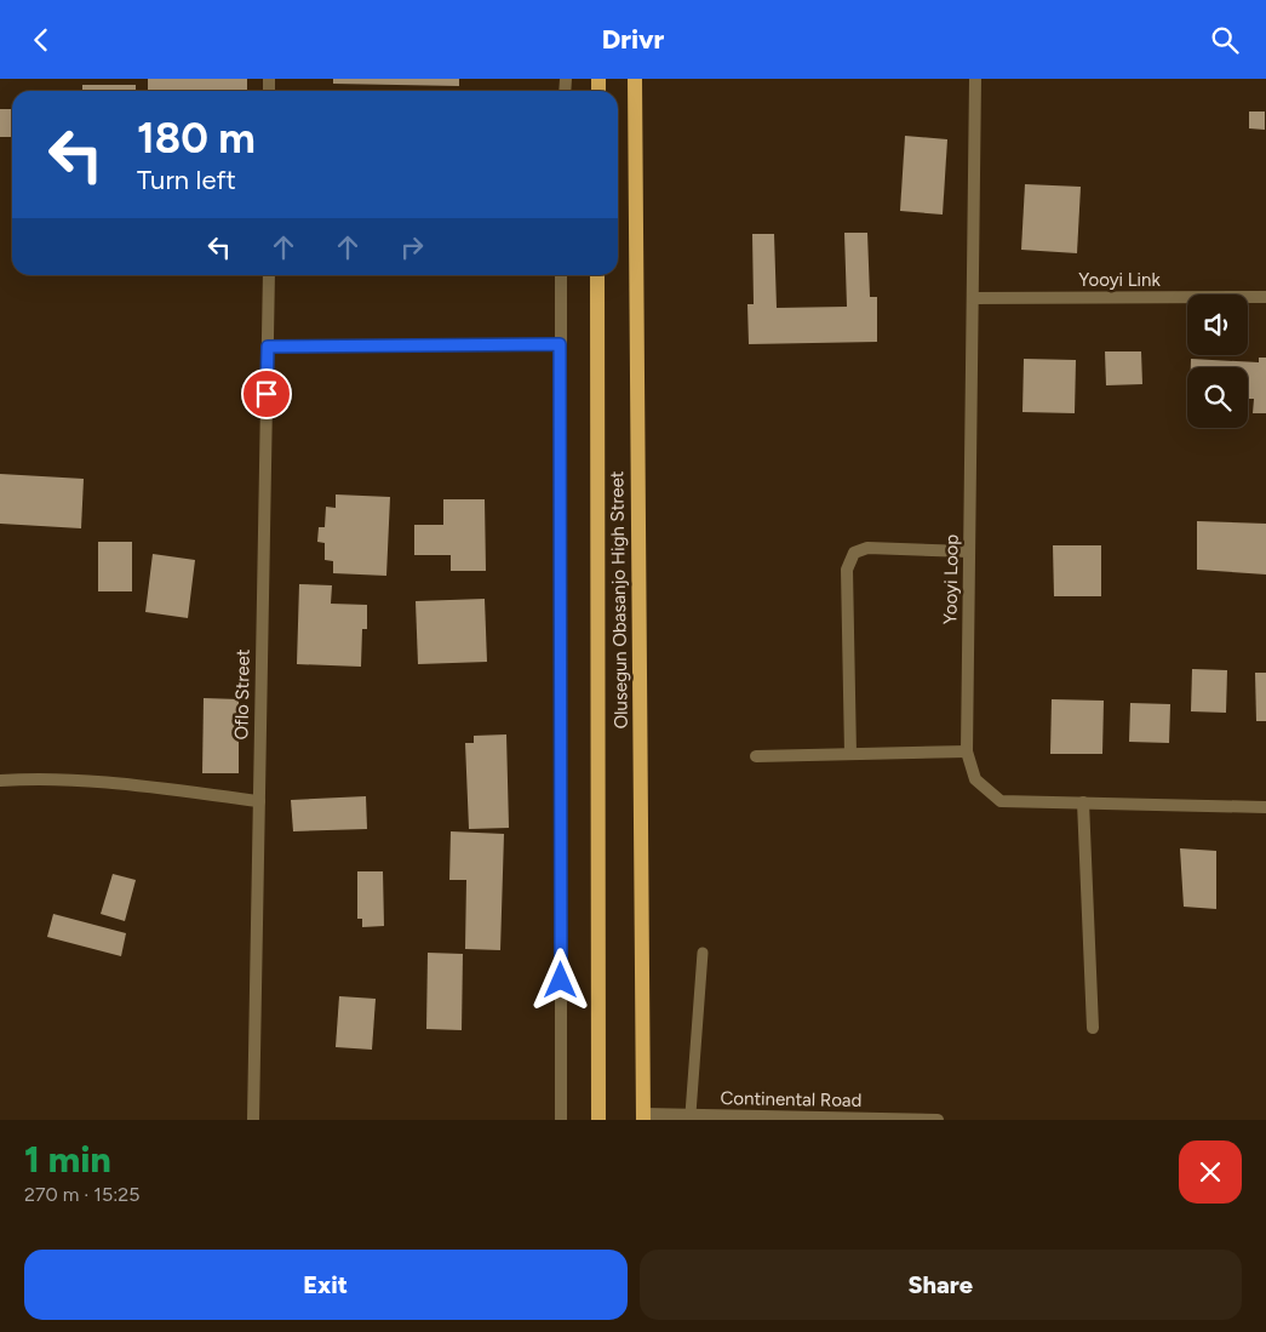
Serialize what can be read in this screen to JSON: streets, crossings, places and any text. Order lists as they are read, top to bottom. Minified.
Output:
{"streets":{"main road":["Olusegun Obasanjo High Street"],"street":["Yooyi Link","Yooyi Loop","Oflo Street","Continental Road"]},"crossings":[["Yooyi Link","Yooyi Loop"],["Olusegun Obasanjo High Street","Continental Road"]],"page":{"header":"Drivr","turn":["180 m","Turn left"],"heading":["1 min","270 m · 15:25"],"buttons":["Exit","Share"]}}
